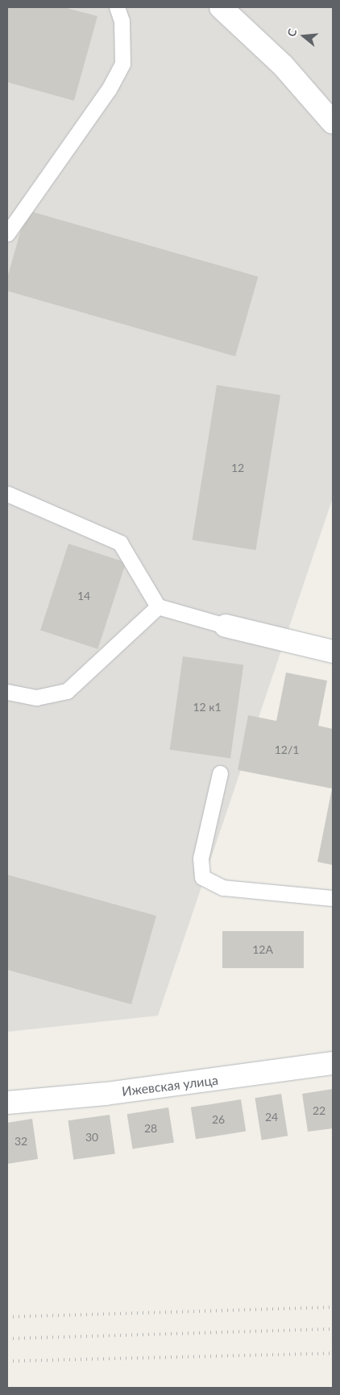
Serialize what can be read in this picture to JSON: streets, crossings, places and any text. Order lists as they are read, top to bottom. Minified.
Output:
{"streets":{"street":["Ижевская улица"]},"house_numbers":["12","14","12 к1","12/1","12А","22","24","26","28","30","32"],"north":"left"}
